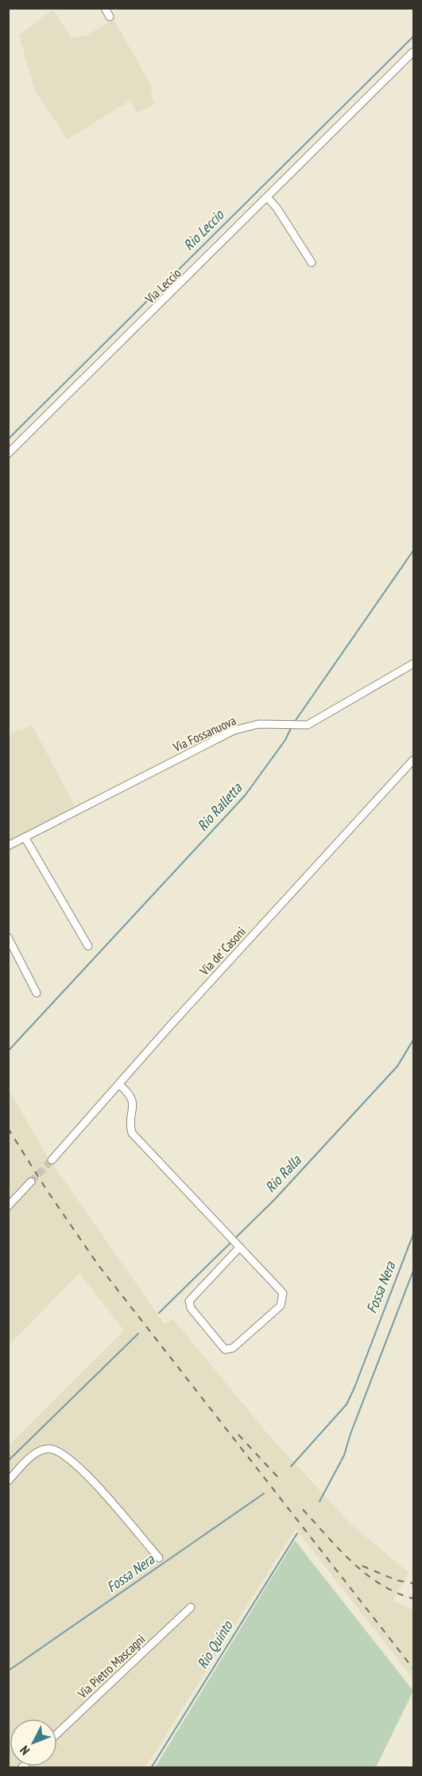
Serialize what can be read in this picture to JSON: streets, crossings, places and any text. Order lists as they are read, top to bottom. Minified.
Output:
{"streets":{"street":["Via Leccio","Via Fossanuova","Via de' Casoni","Via Pietro Mascagni"]},"water":["Rio Leccio","Rio Ralletta","Rio Ralla","Fossa Nera","Rio Quinto"],"north":"bottom left"}
